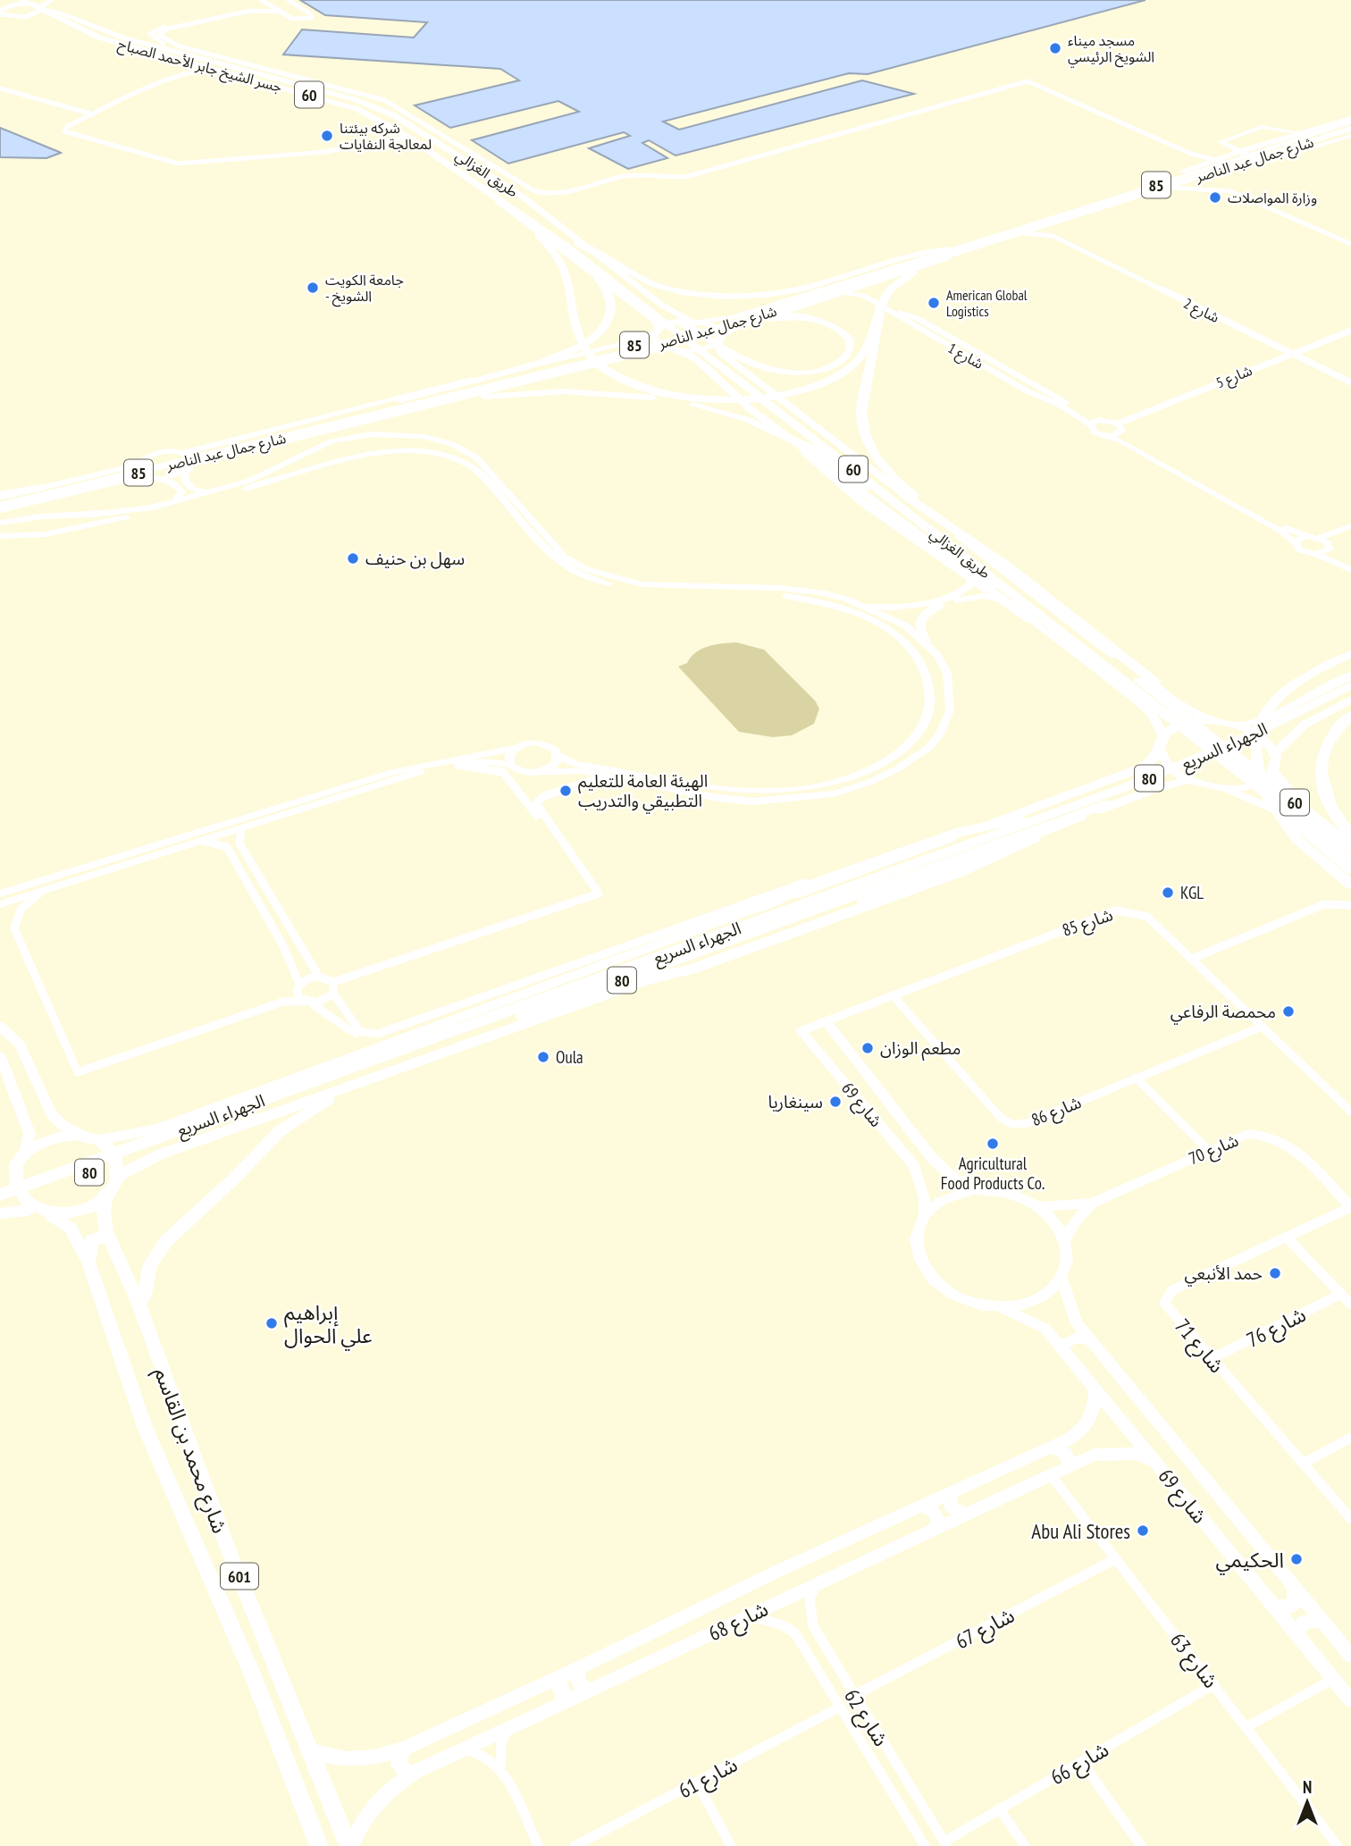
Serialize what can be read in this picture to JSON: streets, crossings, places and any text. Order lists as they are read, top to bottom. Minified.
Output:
{"streets":{"highway":["جسر الشيخ جابر الأحمد الصباح","60","شارع جمال عبد الناصر","طريق الغزالي","85","الجهراء السريع","80"],"main road":["شارع محمد بن القاسم","601"],"street":["شارع 2","شارع 1","شارع 5","شارع 85","شارع 69","شارع 86","شارع 70","شارع 76","شارع 71","شارع 68","شارع 67","شارع 63","شارع 62","شارع 66","شارع 61"]},"crossings":[["جسر الشيخ جابر الأحمد الصباح","طريق الغزالي"],["شارع جمال عبد الناصر","طريق الغزالي"],["شارع جمال عبد الناصر","شارع 2"],["طريق الغزالي","الجهراء السريع"],["شارع 2","شارع 5"],["شارع 1","شارع 5"],["الجهراء السريع","شارع محمد بن القاسم"],["الجهراء السريع","601"],["شارع 85","شارع 69"],["شارع 85","شارع 86"],["شارع 69","شارع 70"],["شارع 69","شارع 68"],["شارع 70","شارع 71"],["شارع 76","شارع 71"],["شارع محمد بن القاسم","601"],["شارع محمد بن القاسم","شارع 68"],["شارع 68","شارع 63"],["شارع 68","شارع 62"],["شارع 67","شارع 63"],["شارع 67","شارع 62"],["شارع 63","شارع 66"],["شارع 62","شارع 66"],["شارع 62","شارع 61"]],"places":["مسجد ميناء الشويخ الرئيسي","شركه بيئتنا لمعالجة النفايات","وزارة المواصلات","جامعة الكويت - الشويخ","American Global Logistics","سهل بن حنيف","الهيئة العامة للتعليم التطبيقي والتدريب","KGL","محمصة الرفاعي","مطعم الوزان","Oula","سينغاريا","Agricultural Food Products Co.","حمد الأنبعي","إبراهيم علي الحوال","Abu Ali Stores","الحكيمي"],"north":"top"}
